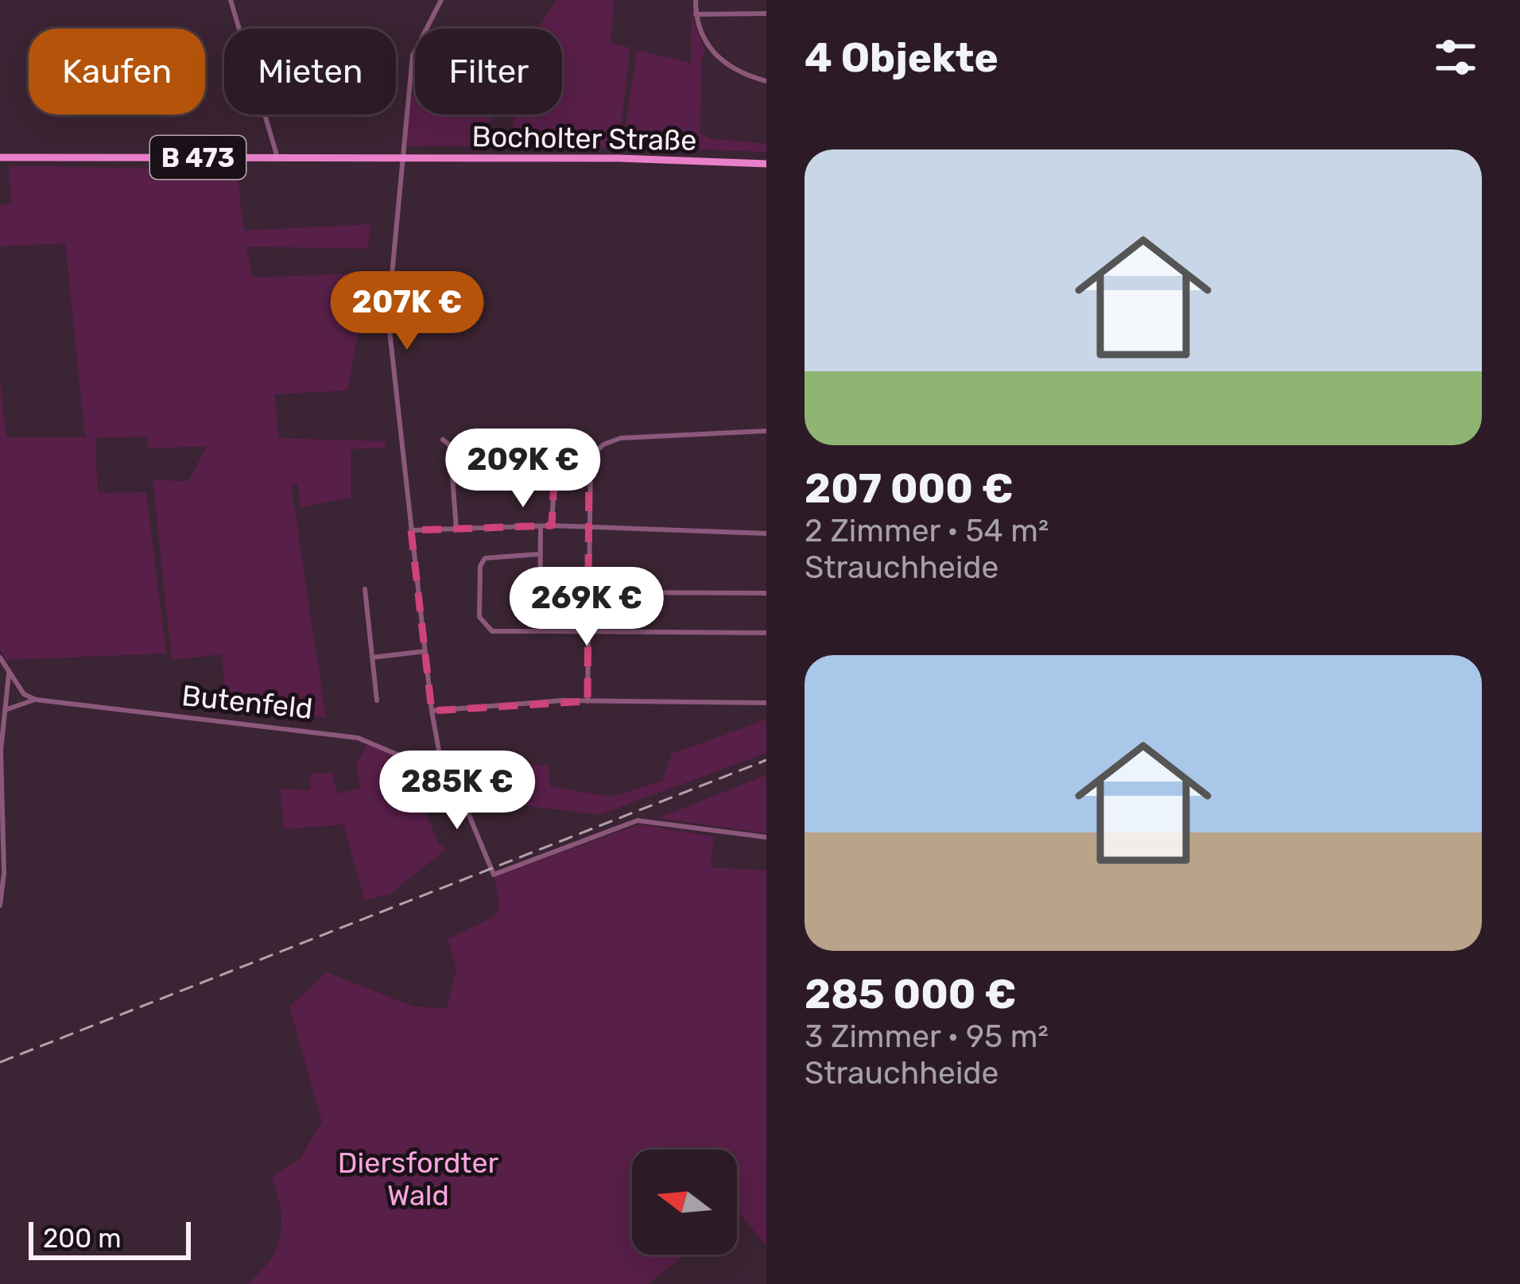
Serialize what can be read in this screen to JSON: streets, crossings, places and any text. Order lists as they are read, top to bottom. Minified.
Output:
{"streets":{"main road":["Bocholter Straße","B 473"],"street":["Butenfeld"]},"crossings":[["Bocholter Straße","B 473"]],"parks":["Diersfordter Wald"],"scale_bar":"200 m","north":"left","page":{"heading":"4 Objekte","chip":["Kaufen","Mieten","Filter"],"list":[{"name":"207 000 €","note":"2 Zimmer · 54 m² · Strauchheide"},{"name":"285 000 €","note":"3 Zimmer · 95 m² · Strauchheide"}],"price":["207K €","209K €","269K €","285K €"],"scale":"200 m"}}
